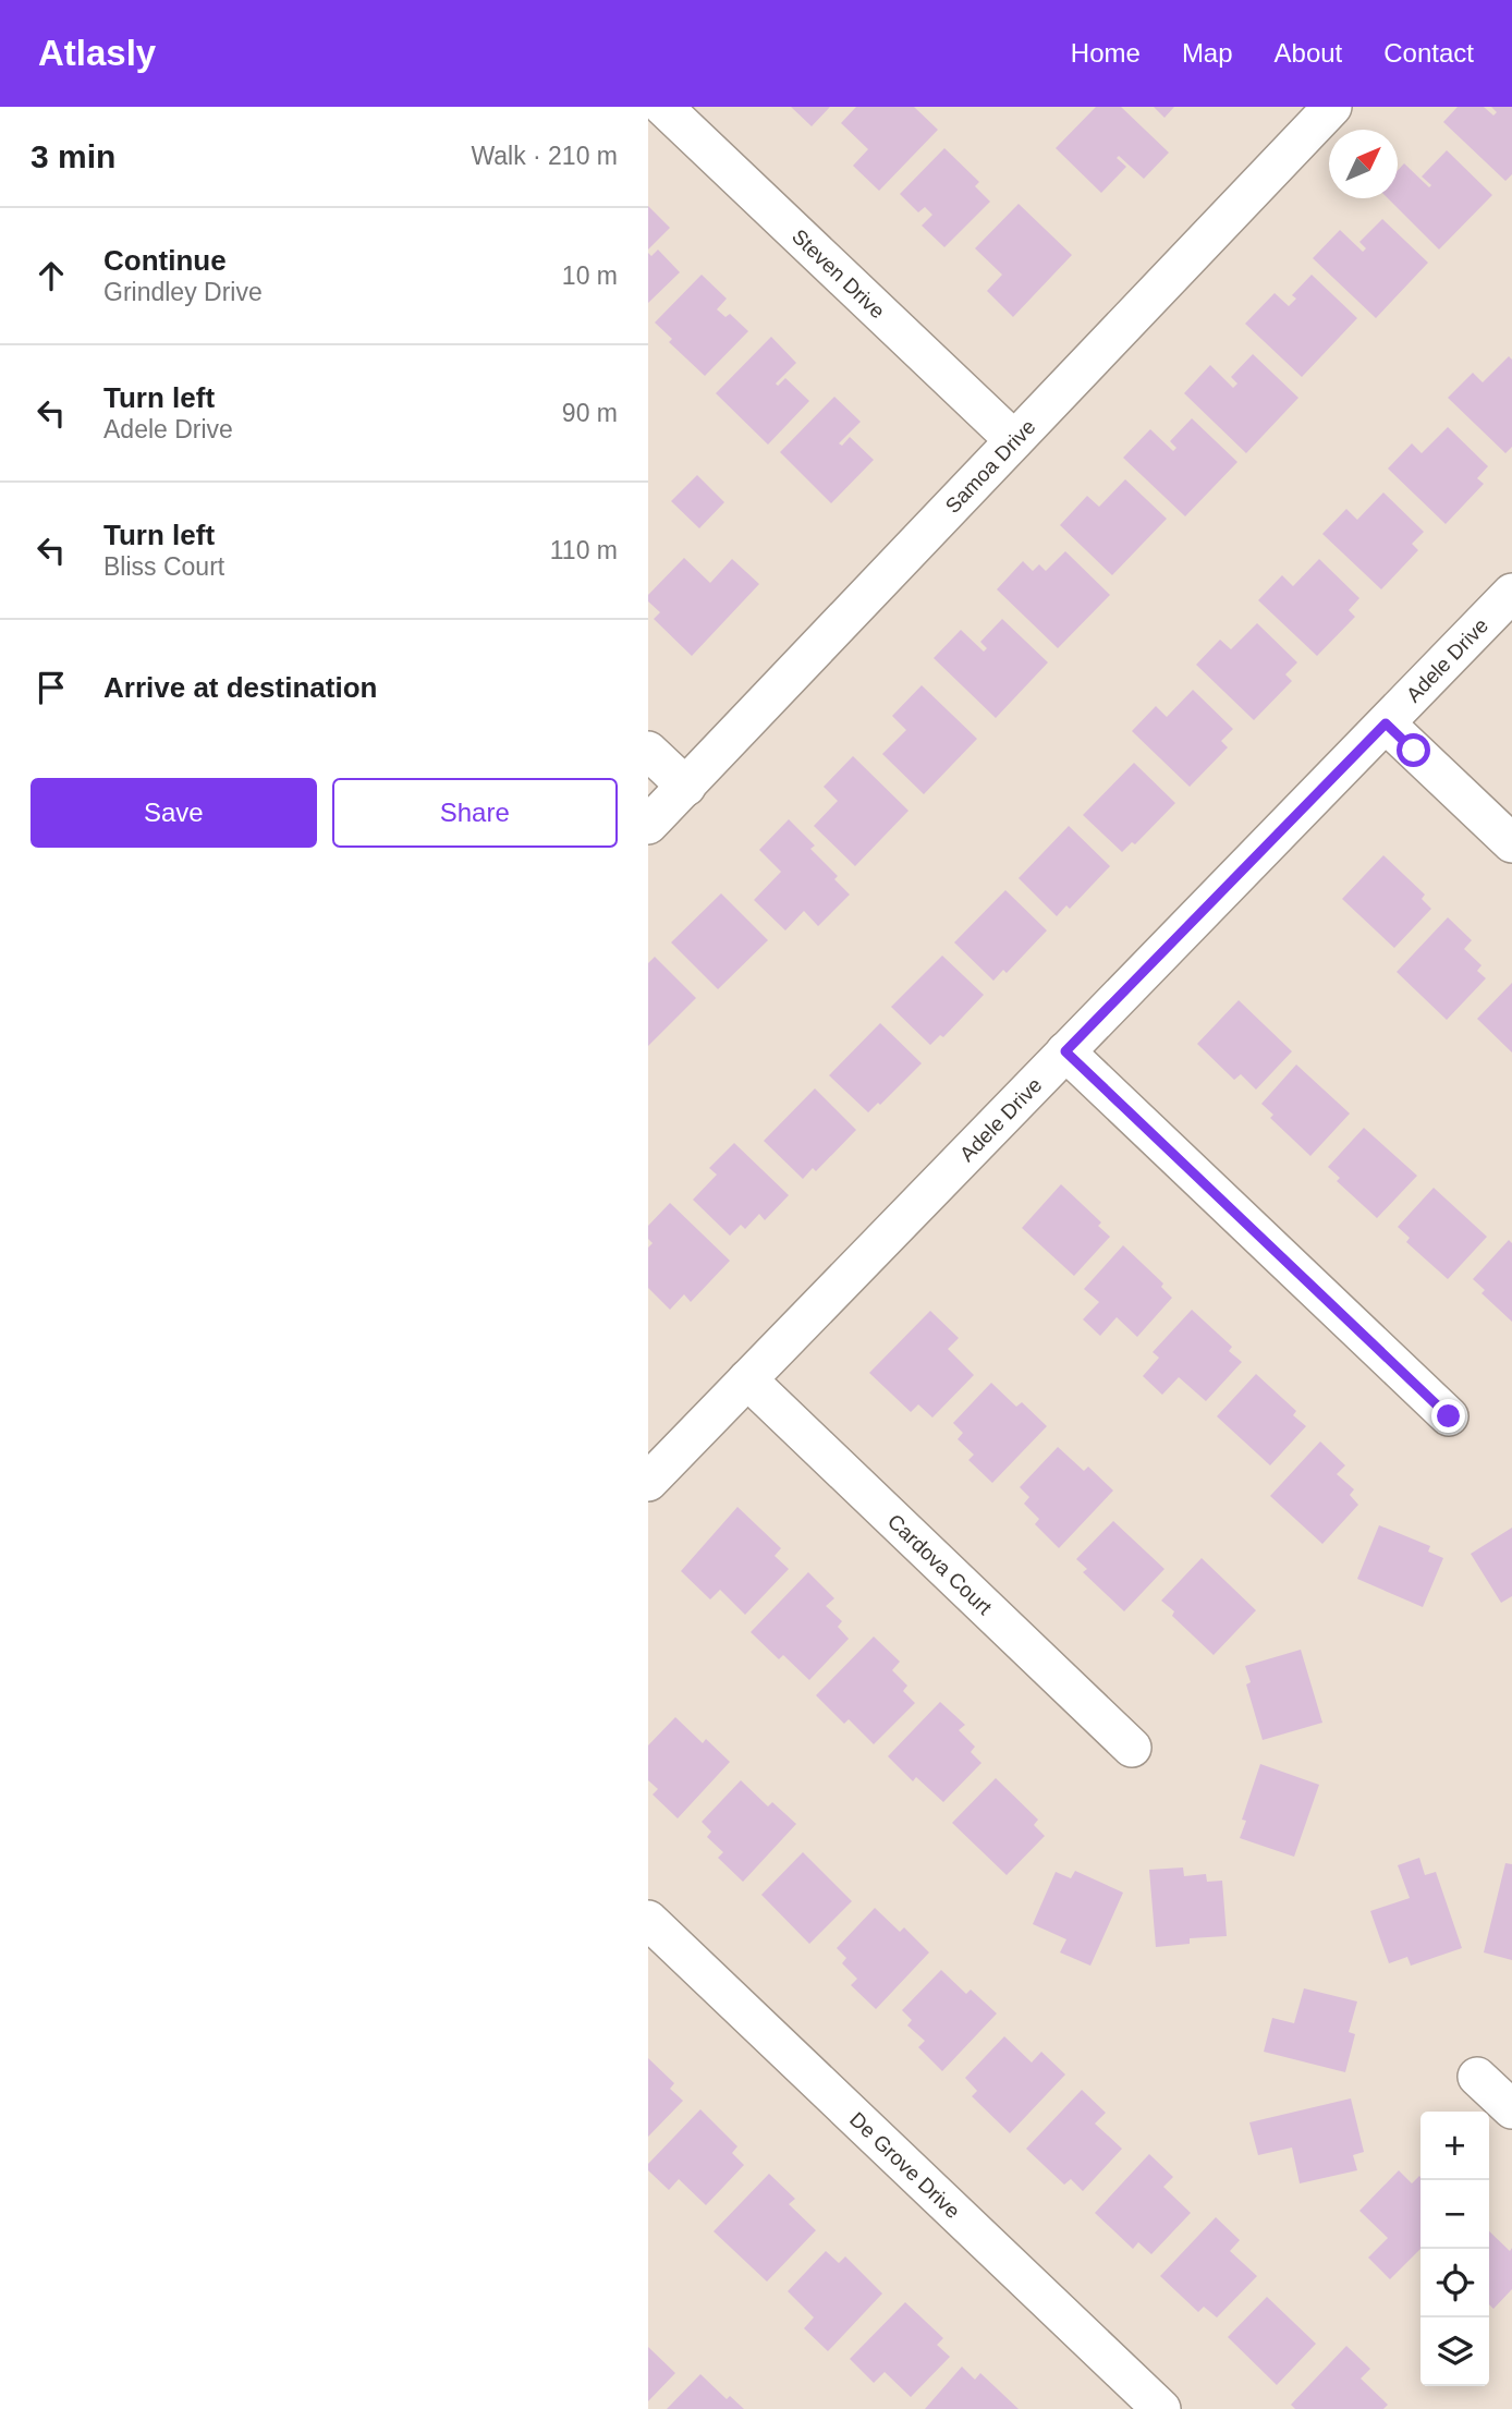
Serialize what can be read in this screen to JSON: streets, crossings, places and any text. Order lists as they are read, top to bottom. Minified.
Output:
{"streets":{"street":["Steven Drive","Samoa Drive","Adele Drive","Cardova Court","De Grove Drive"]},"crossings":[["Steven Drive","Samoa Drive"],["Adele Drive","Cardova Court"]],"north":"top right","page":{"header":"Atlasly","nav":["Home","Map","About","Contact"],"heading":["3 min","Walk · 210 m"],"list":[["Continue","Grindley Drive","10 m"],["Turn left","Adele Drive","90 m"],["Turn left","Bliss Court","110 m"],"Arrive at destination"],"buttons":["Save","Share"],"map_buttons":["+","−"]}}
